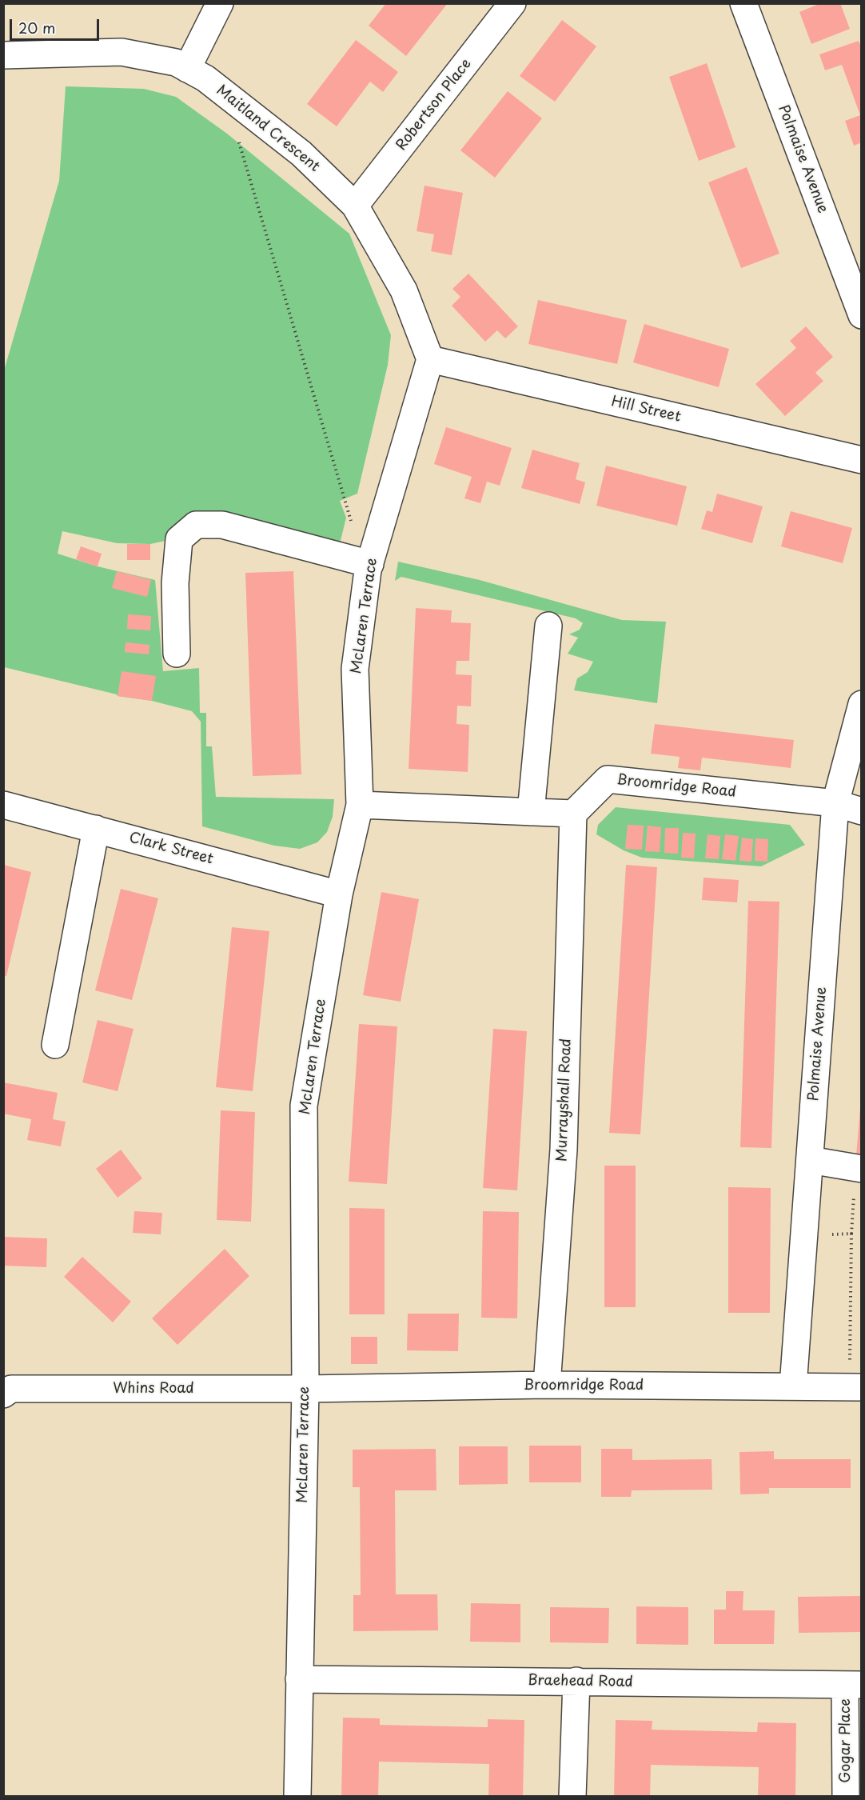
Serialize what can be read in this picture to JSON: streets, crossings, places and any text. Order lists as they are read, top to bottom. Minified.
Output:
{"streets":{"street":["Robertson Place","Maitland Crescent","Polmaise Avenue","Hill Street","McLaren Terrace","Broomridge Road","Clark Street","Murrayshall Road","Whins Road","Braehead Road","Gogar Place"]},"crossings":[["Robertson Place","Maitland Crescent"],["Maitland Crescent","Hill Street"],["Maitland Crescent","McLaren Terrace"],["Polmaise Avenue","Broomridge Road"],["Hill Street","McLaren Terrace"],["McLaren Terrace","Broomridge Road"],["McLaren Terrace","Clark Street"],["McLaren Terrace","Whins Road"],["McLaren Terrace","Braehead Road"],["Broomridge Road","Murrayshall Road"],["Broomridge Road","Whins Road"],["Braehead Road","Gogar Place"]],"scale_bar":"20 m"}
